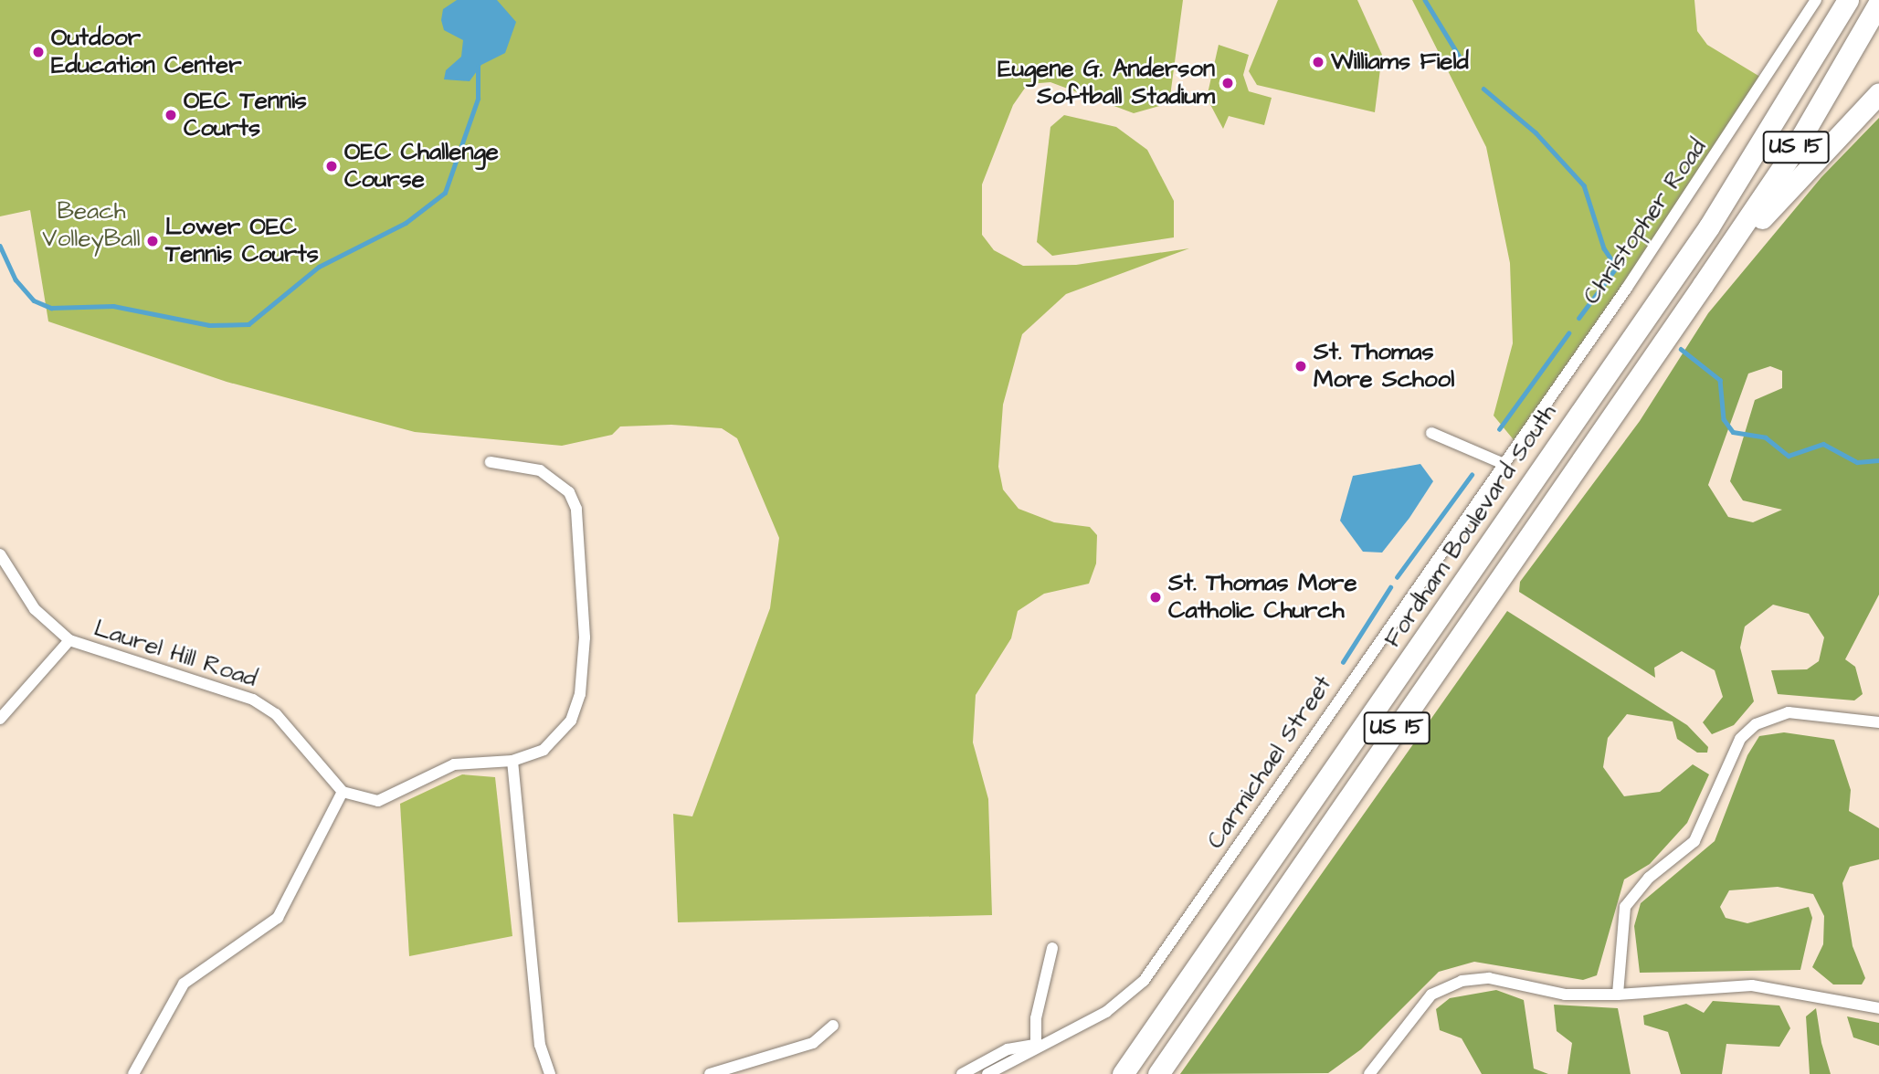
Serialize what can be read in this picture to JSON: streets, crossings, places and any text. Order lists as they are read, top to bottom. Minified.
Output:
{"streets":{"highway":["US 15","Fordham Boulevard South"],"street":["Christopher Road","Laurel Hill Road","Carmichael Street"]},"crossings":[["Christopher Road","Carmichael Street"]],"parks":["Beach VolleyBall"],"places":["Outdoor Education Center","Williams Field","Eugene G. Anderson Softball Stadium","OEC Tennis Courts","OEC Challenge Course","Lower OEC Tennis Courts","St. Thomas More School","St. Thomas More Catholic Church"]}
